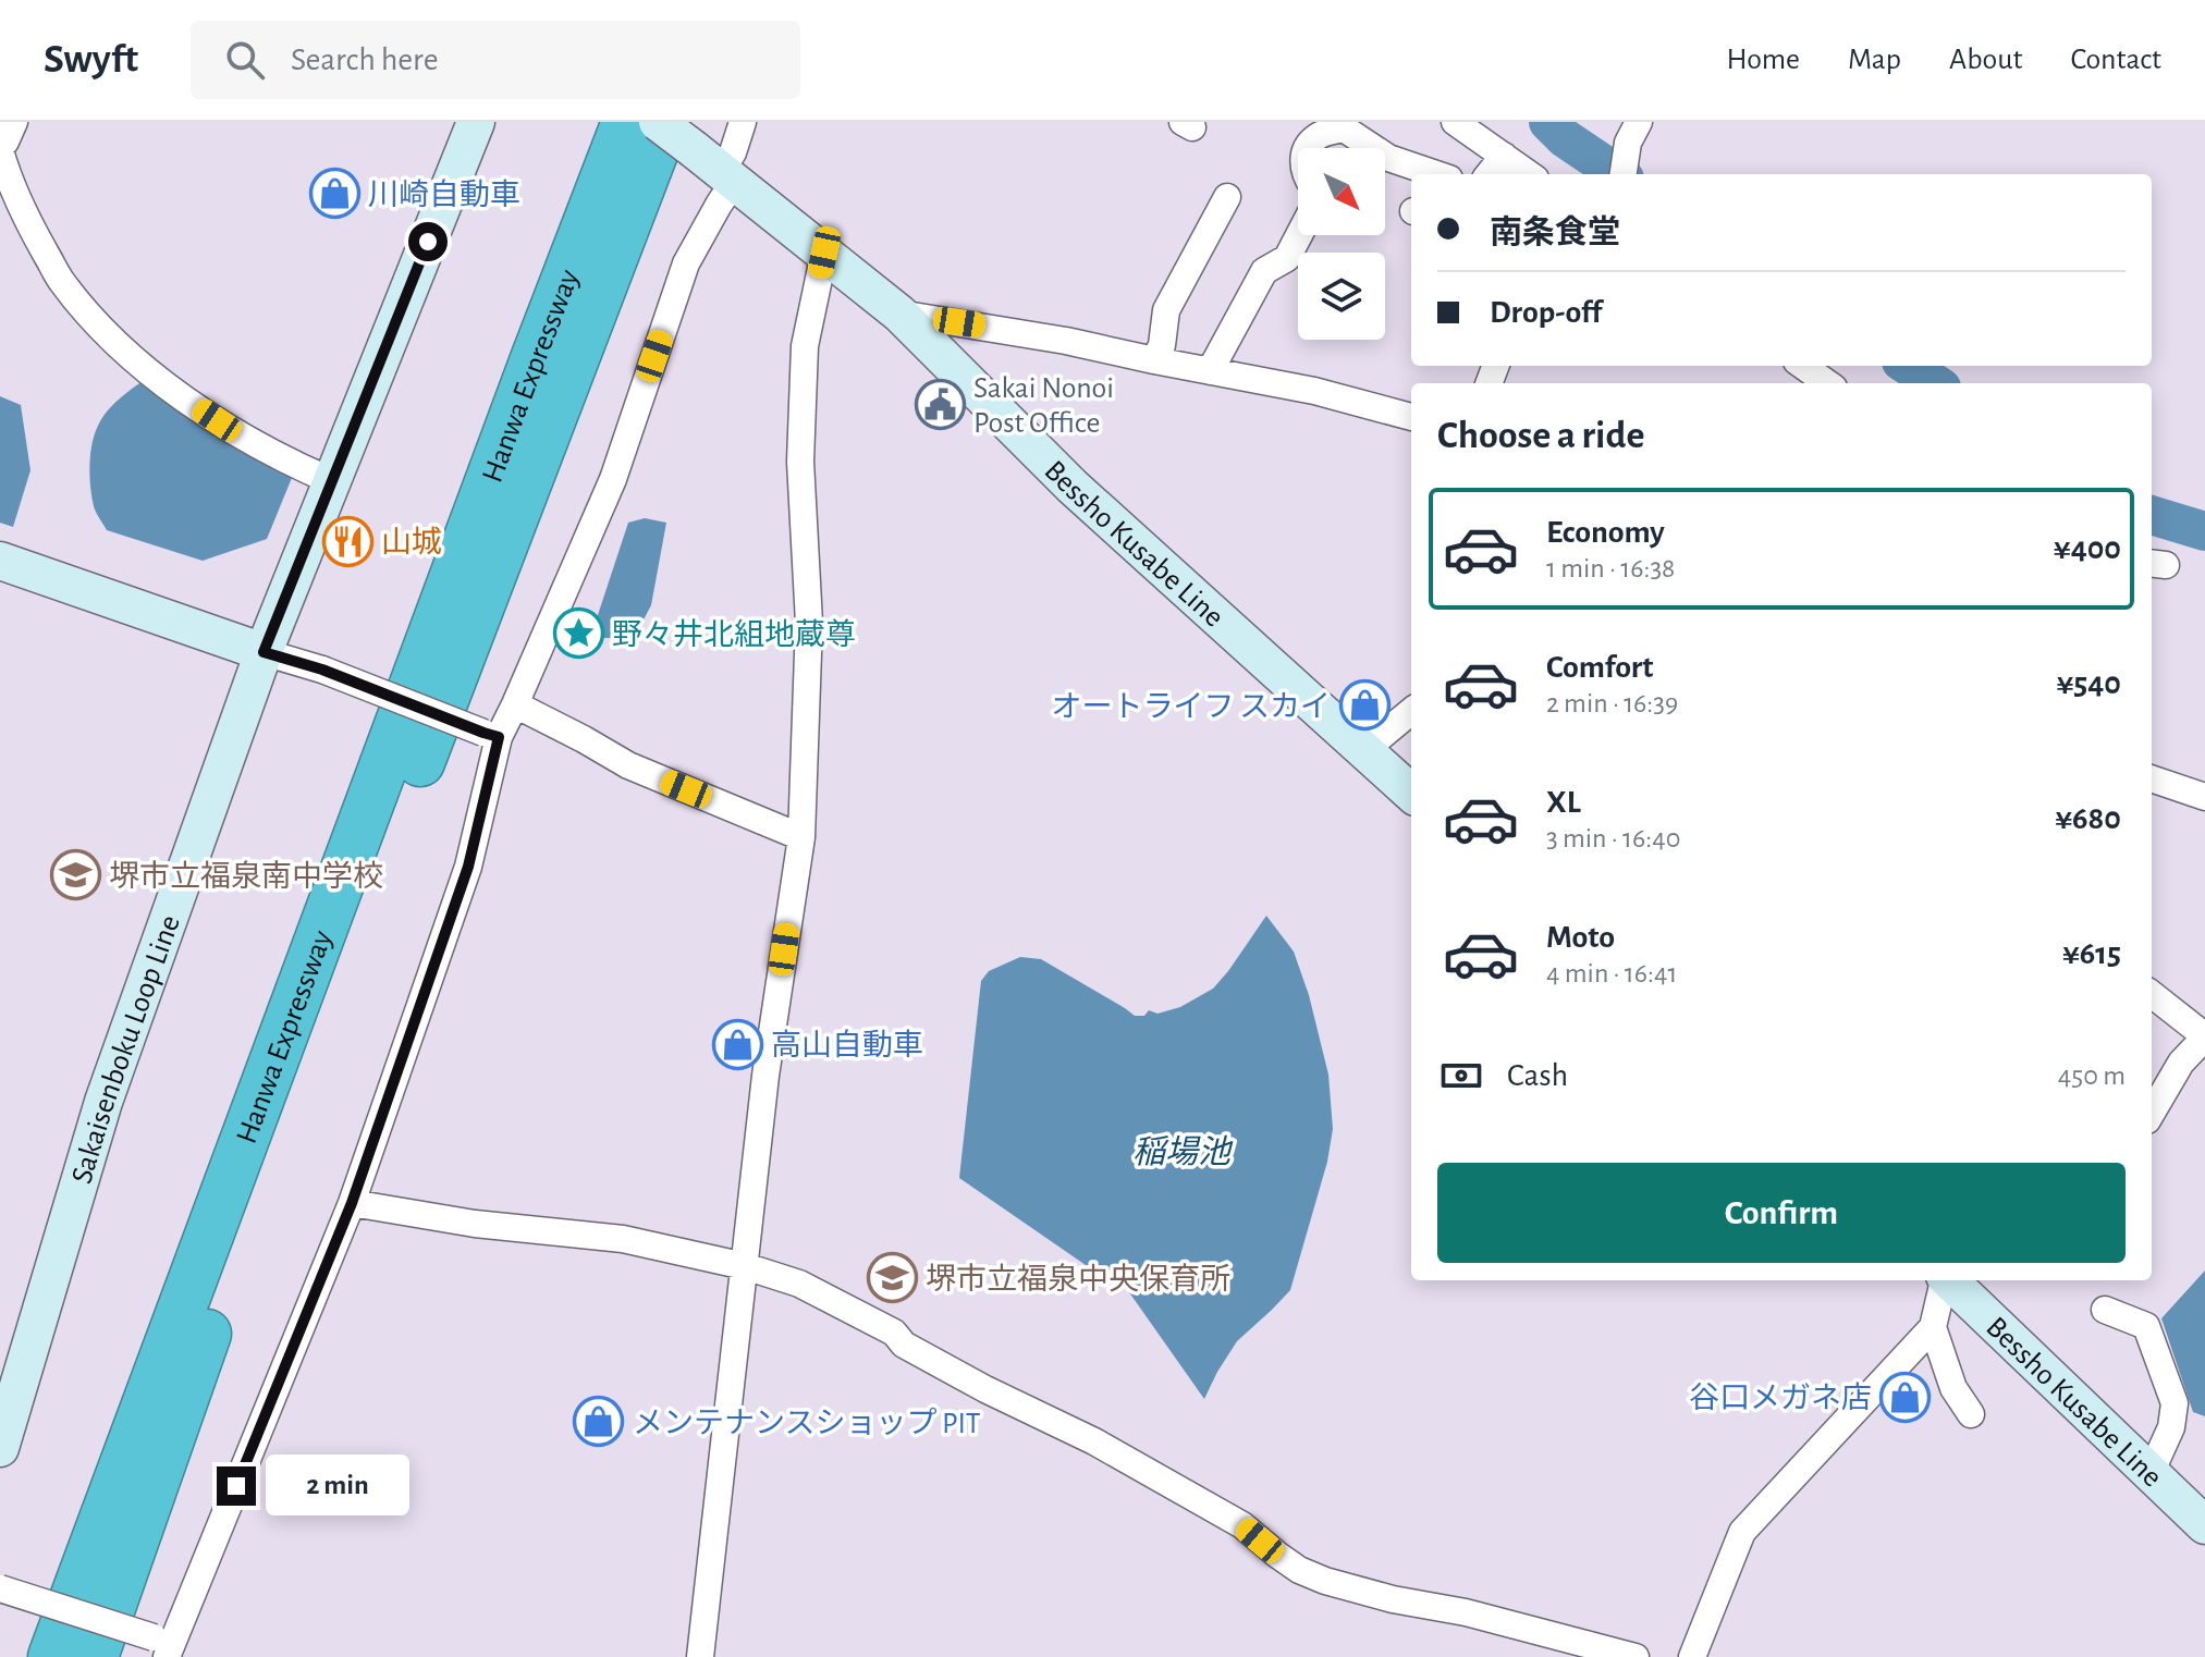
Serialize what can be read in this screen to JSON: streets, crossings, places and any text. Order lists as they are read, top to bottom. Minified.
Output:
{"streets":{"highway":["Hanwa Expressway"],"main road":["Bessho Kusabe Line","Sakaisenboku Loop Line"]},"crossings":[["Hanwa Expressway","Bessho Kusabe Line"]],"water":["稲場池"],"places":{"shop":["川崎自動車","オートライフ スカイ","高山自動車","谷口メガネ店","メンテナンスショップ PIT"],"public building":["Sakai Nonoi Post Office"],"restaurant":["山城"],"place":["野々井北組地蔵尊"],"school or university":["堺市立福泉南中学校","堺市立福泉中央保育所"]},"north":"bottom right","page":{"header":"Swyft","search":"Search here","nav":["Home","Map","About","Contact"],"banner":["南条食堂","Drop-off"],"heading":"Choose a ride","list":[{"name":"Economy","note":"1 min · 16:38","value":"¥400"},{"name":"Comfort","note":"2 min · 16:39","value":"¥540"},{"name":"XL","note":"3 min · 16:40","value":"¥680"},{"name":"Moto","note":"4 min · 16:41","value":"¥615"}],"pay":["Cash","450 m"],"buttons":"Confirm","bubble":"2 min"}}
